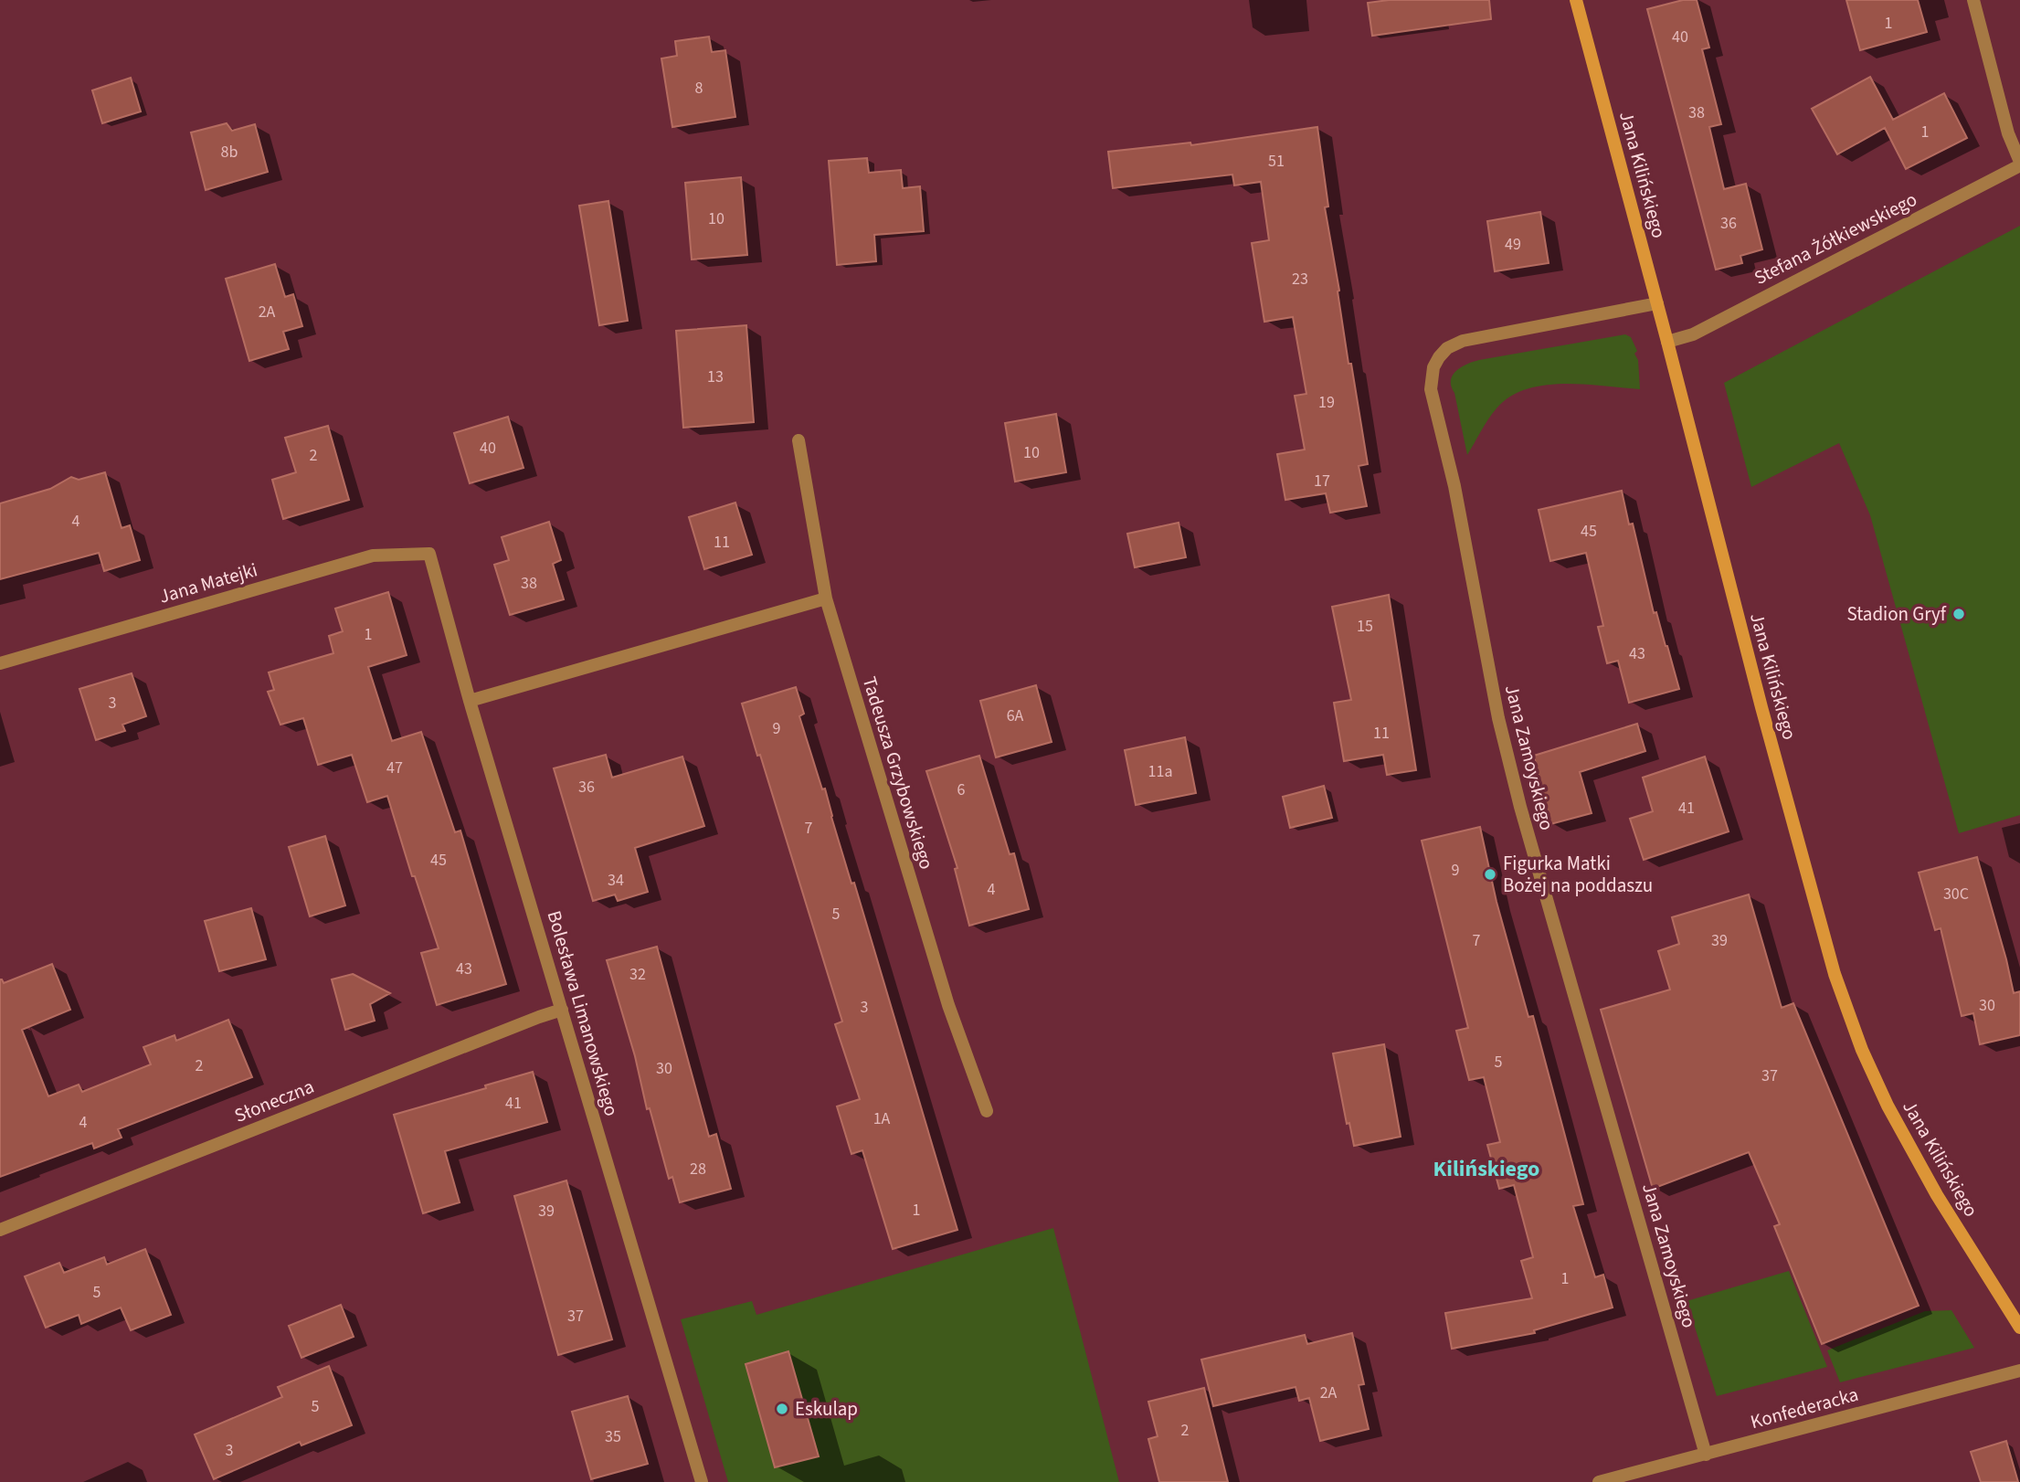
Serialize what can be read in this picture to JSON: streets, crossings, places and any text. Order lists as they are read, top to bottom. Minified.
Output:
{"streets":{"street":["Jana Kilińskiego","Stefana Żółkiewskiego","Jana Matejki","Jana Zamoyskiego","Tadeusza Grzybowskiego","Bolesława Limanowskiego","Słoneczna","Konfederacka"]},"crossings":[["Jana Kilińskiego","Stefana Żółkiewskiego"],["Jana Kilińskiego","Jana Zamoyskiego"],["Jana Matejki","Bolesława Limanowskiego"],["Jana Zamoyskiego","Konfederacka"],["Bolesława Limanowskiego","Słoneczna"]],"districts":["Kilińskiego"],"places":["Stadion Gryf","Figurka Matki Bożej na poddaszu","Eskulap"],"house_numbers":["1","40","8","38","1","8b","51","10","36","49","23","2A","13","19","40","10","2","17","4","45","11","38","15","1","43","3","6A","9","11","47","11a","36","6","41","7","45","9","34","4","30C","5","7","39","43","32","30","3","5","2","30","37","41","1A","4","28","1","39","1","5","37","2A","5","2","35","3"]}
